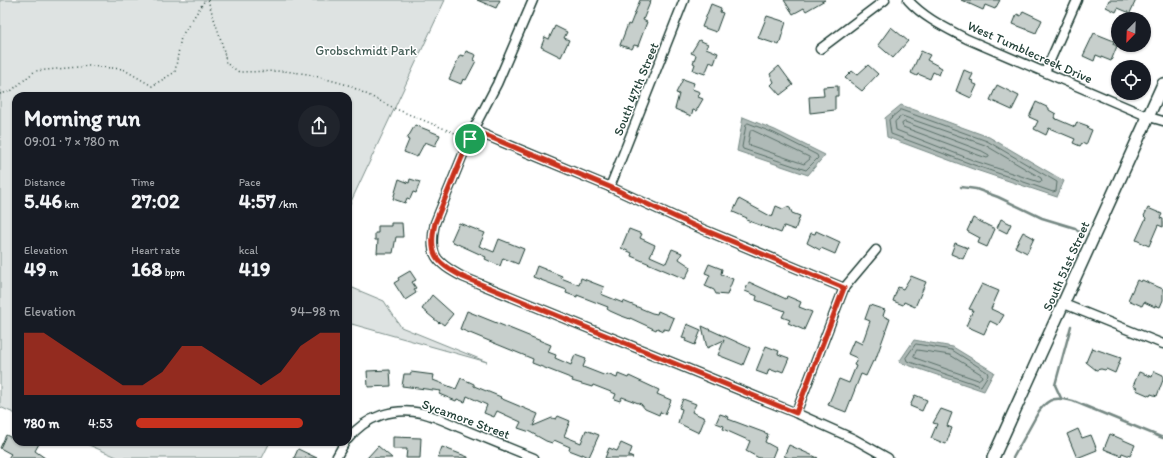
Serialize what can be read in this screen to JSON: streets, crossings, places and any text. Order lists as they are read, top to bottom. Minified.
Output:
{"streets":{"street":["West Tumblecreek Drive","South 47th Street","South 51st Street","Sycamore Street"]},"crossings":[["West Tumblecreek Drive","South 51st Street"]],"parks":["Grobschmidt Park"],"north":"bottom left","page":{"heading":["Morning run","09:01 · 7 × 780 m"],"stats":[["Distance","5.46 km"],["Time","27:02"],["Pace","4:57 /km"],["Elevation","49 m"],["Heart rate","168 bpm"],["kcal","419"]],"chart":["Elevation","94–98 m"],"list":[{"name":"780 m","note":"4:53"}]}}
